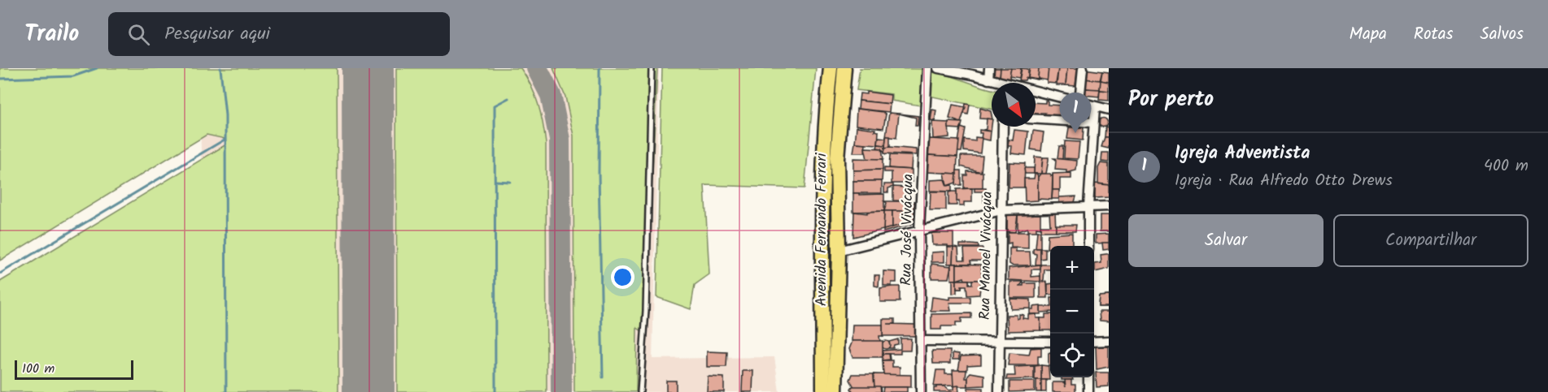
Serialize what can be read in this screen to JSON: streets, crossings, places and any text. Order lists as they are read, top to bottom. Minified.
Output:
{"streets":{"main road":["Avenida Fernando Ferrari"],"street":["Rua José Vivácqua","Rua Manoel Vivácqua"]},"scale_bar":"100 m","north":"bottom right","page":{"header":"Trailo","search":"Pesquisar aqui","nav":["Mapa","Rotas","Salvos"],"heading":"Por perto","pins":"1","list":[{"mark":"1","name":"Igreja Adventista","note":"Igreja · Rua Alfredo Otto Drews","value":"400 m"}],"buttons":["Salvar","Compartilhar"],"map_buttons":["+","−"],"scale":"100 m"}}
